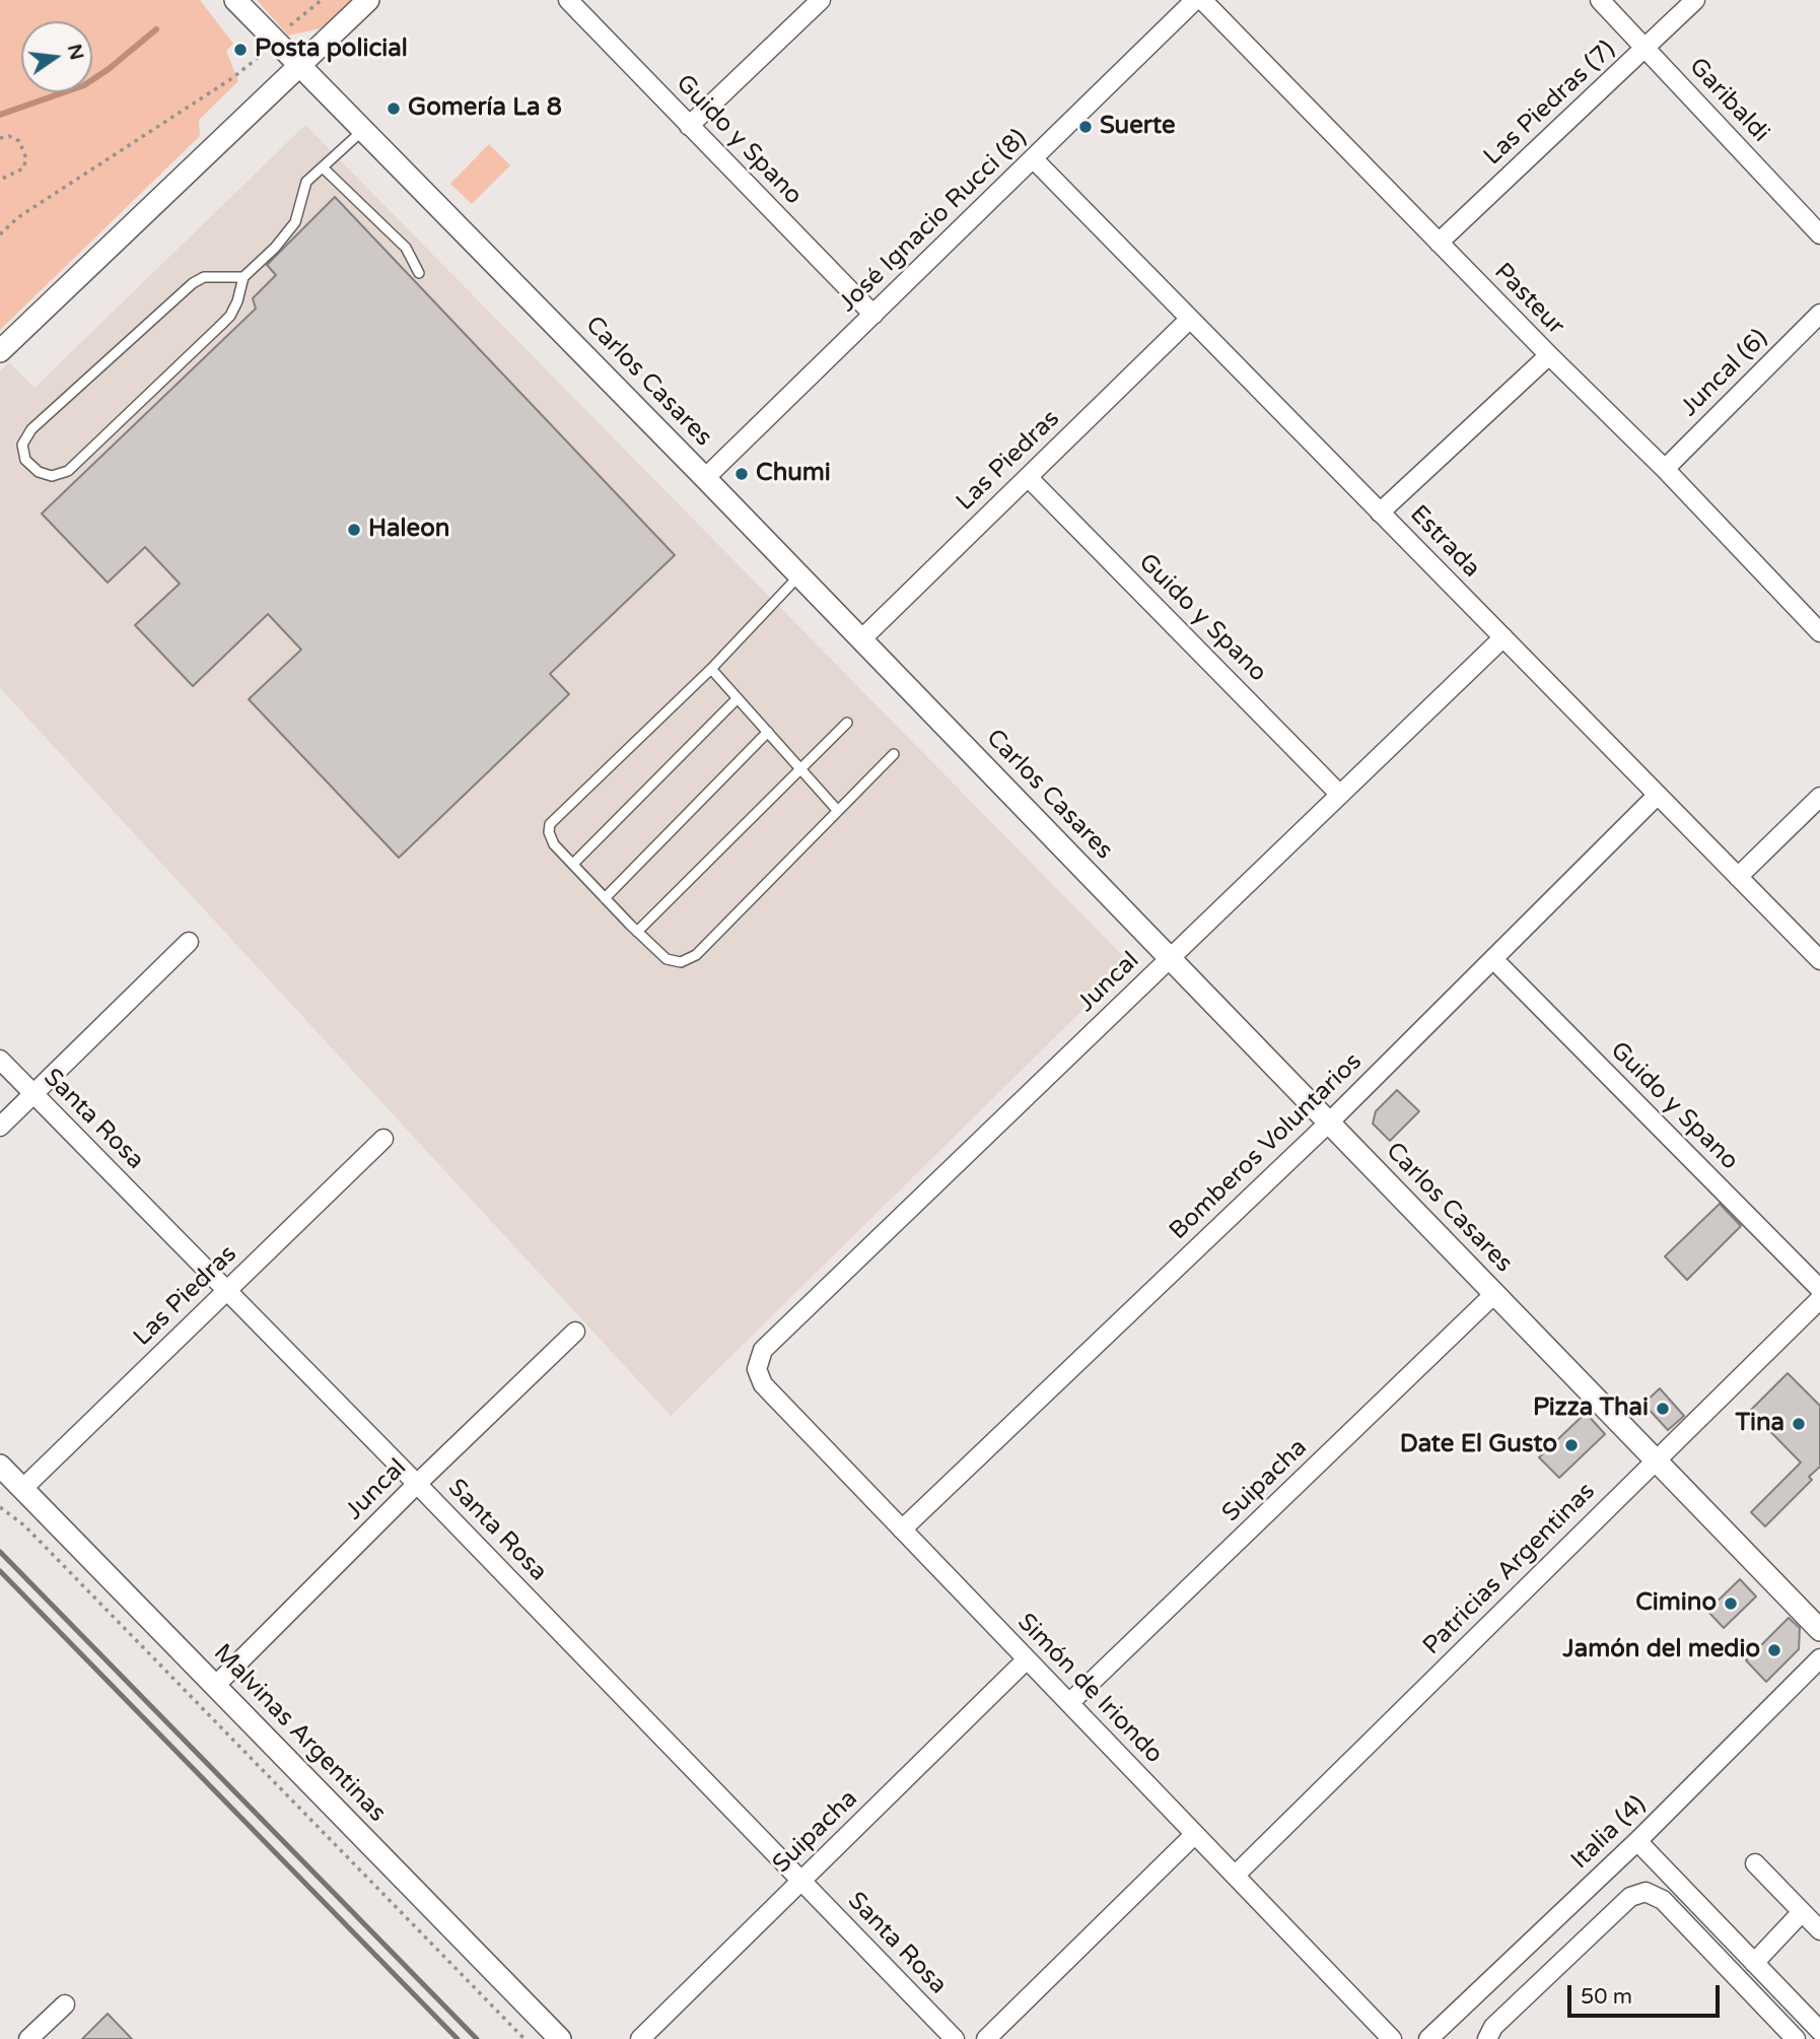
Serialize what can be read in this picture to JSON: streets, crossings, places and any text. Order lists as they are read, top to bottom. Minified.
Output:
{"streets":{"street":["Garibaldi","Las Piedras (7)","Guido y Spano","José Ignacio Rucci (8)","Pasteur","Juncal (6)","Carlos Casares","Las Piedras","Estrada","Juncal","Santa Rosa","Bomberos Voluntarios","Suipacha","Patricias Argentinas","Simón de Iriondo","Malvinas Argentinas","Italia (4)"]},"crossings":[["Garibaldi","Las Piedras (7)"],["Las Piedras (7)","Pasteur"],["Guido y Spano","José Ignacio Rucci (8)"],["Guido y Spano","Las Piedras"],["Guido y Spano","Juncal"],["Guido y Spano","Bomberos Voluntarios"],["José Ignacio Rucci (8)","Carlos Casares"],["José Ignacio Rucci (8)","Estrada"],["Pasteur","Juncal (6)"],["Carlos Casares","Las Piedras"],["Carlos Casares","Juncal"],["Carlos Casares","Bomberos Voluntarios"],["Carlos Casares","Suipacha"],["Carlos Casares","Patricias Argentinas"],["Las Piedras","Estrada"],["Las Piedras","Santa Rosa"],["Las Piedras","Malvinas Argentinas"],["Estrada","Juncal"],["Estrada","Bomberos Voluntarios"],["Juncal","Santa Rosa"],["Juncal","Simón de Iriondo"],["Juncal","Malvinas Argentinas"],["Santa Rosa","Suipacha"],["Bomberos Voluntarios","Simón de Iriondo"],["Suipacha","Simón de Iriondo"],["Patricias Argentinas","Simón de Iriondo"]],"places":["Posta policial","Gomería La 8","Suerte","Chumi","Haleon","Pizza Thai","Tina","Date El Gusto","Cimino","Jamón del medio"],"scale_bar":"50 m","north":"right"}
